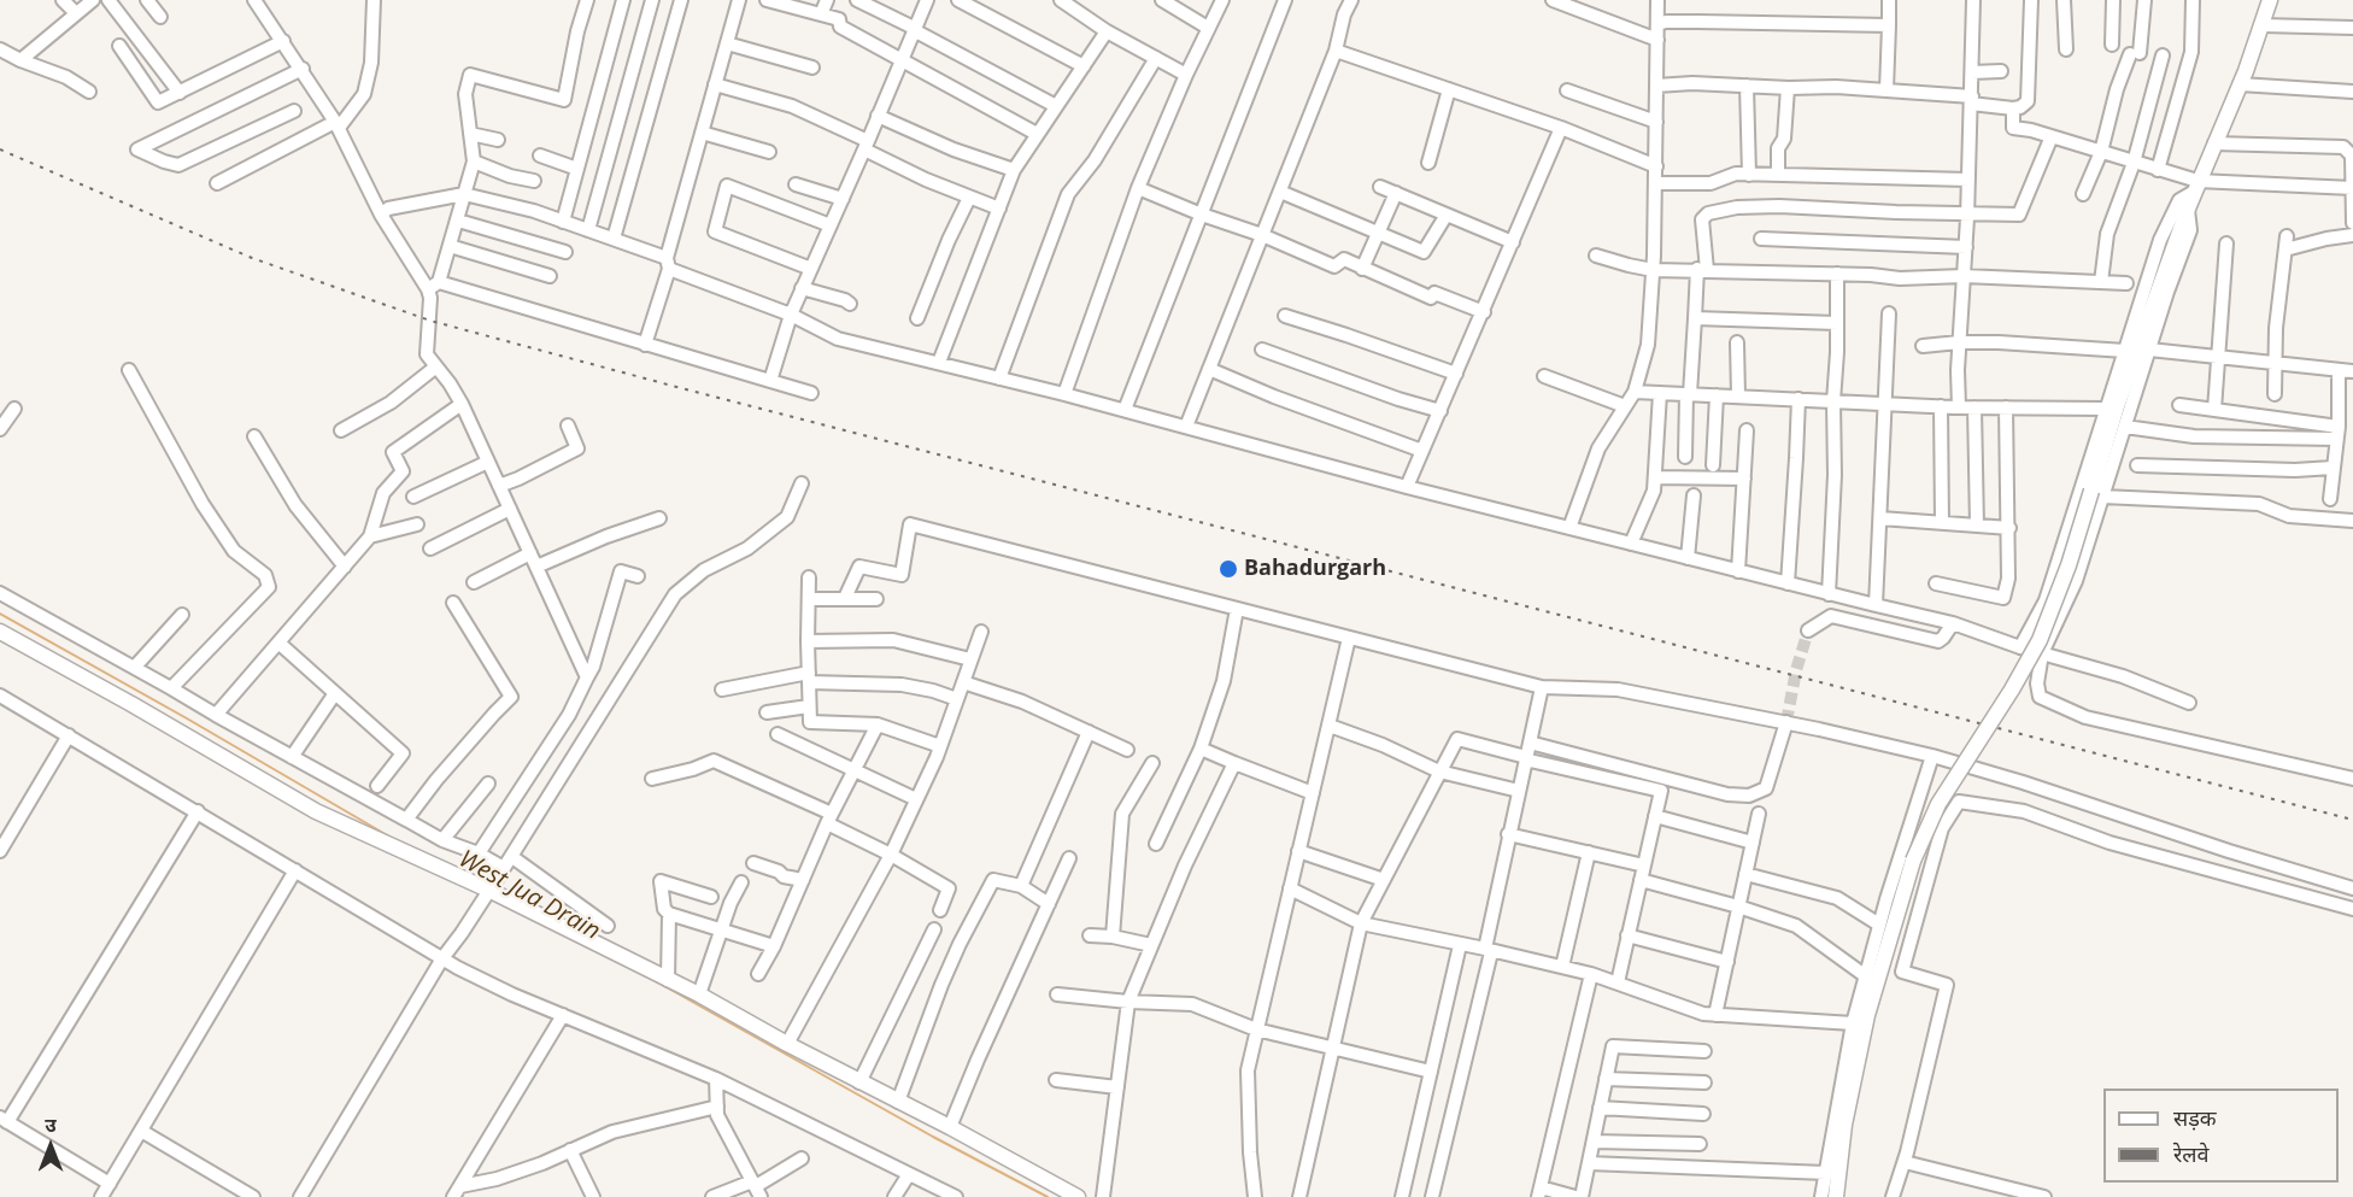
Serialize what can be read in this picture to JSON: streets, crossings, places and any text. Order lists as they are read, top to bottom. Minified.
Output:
{"water":["West Jua Drain"],"places":["Bahadurgarh"],"legend":["सड़क","रेलवे"],"north":"top"}
